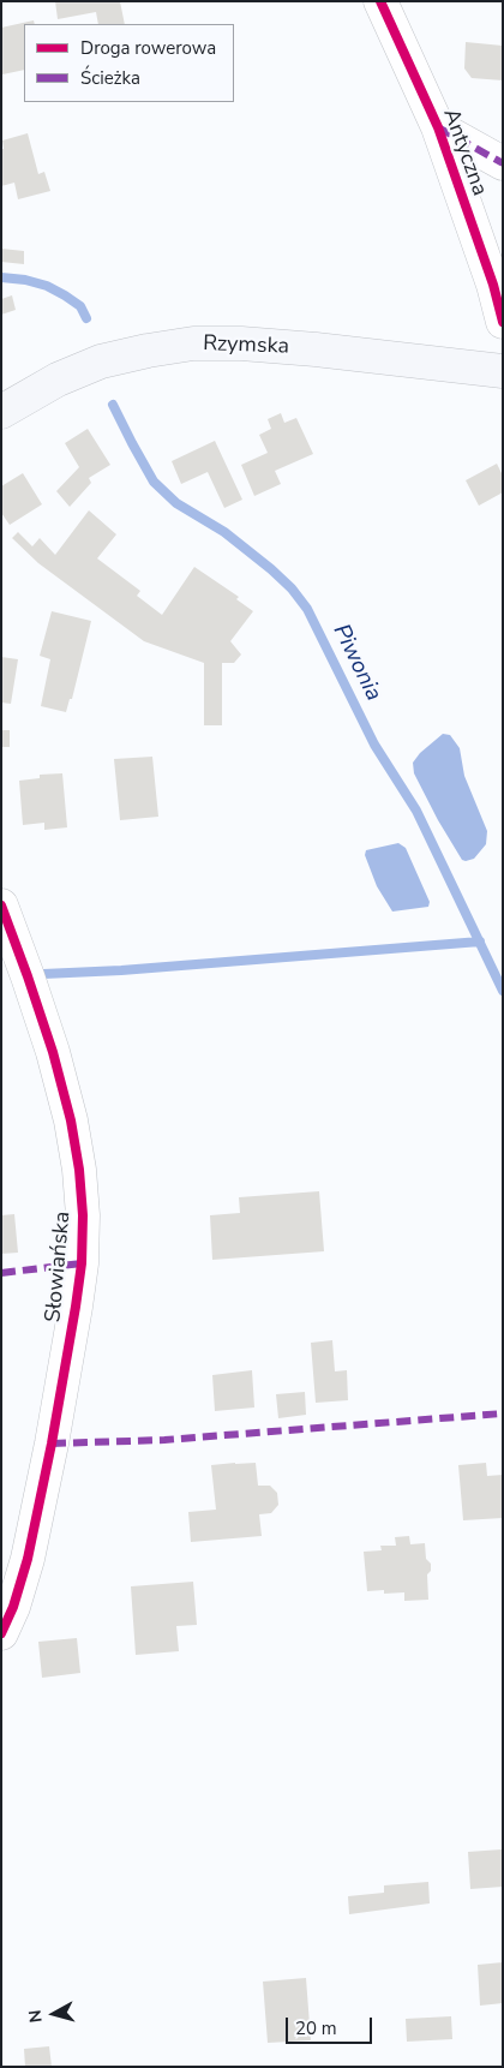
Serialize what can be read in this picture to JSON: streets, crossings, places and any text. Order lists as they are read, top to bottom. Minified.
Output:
{"streets":{"main road":["Rzymska"],"street":["Antyczna","Słowiańska"]},"water":["Piwonia"],"legend":["Droga rowerowa","Ścieżka"],"scale_bar":"20 m","north":"left"}
